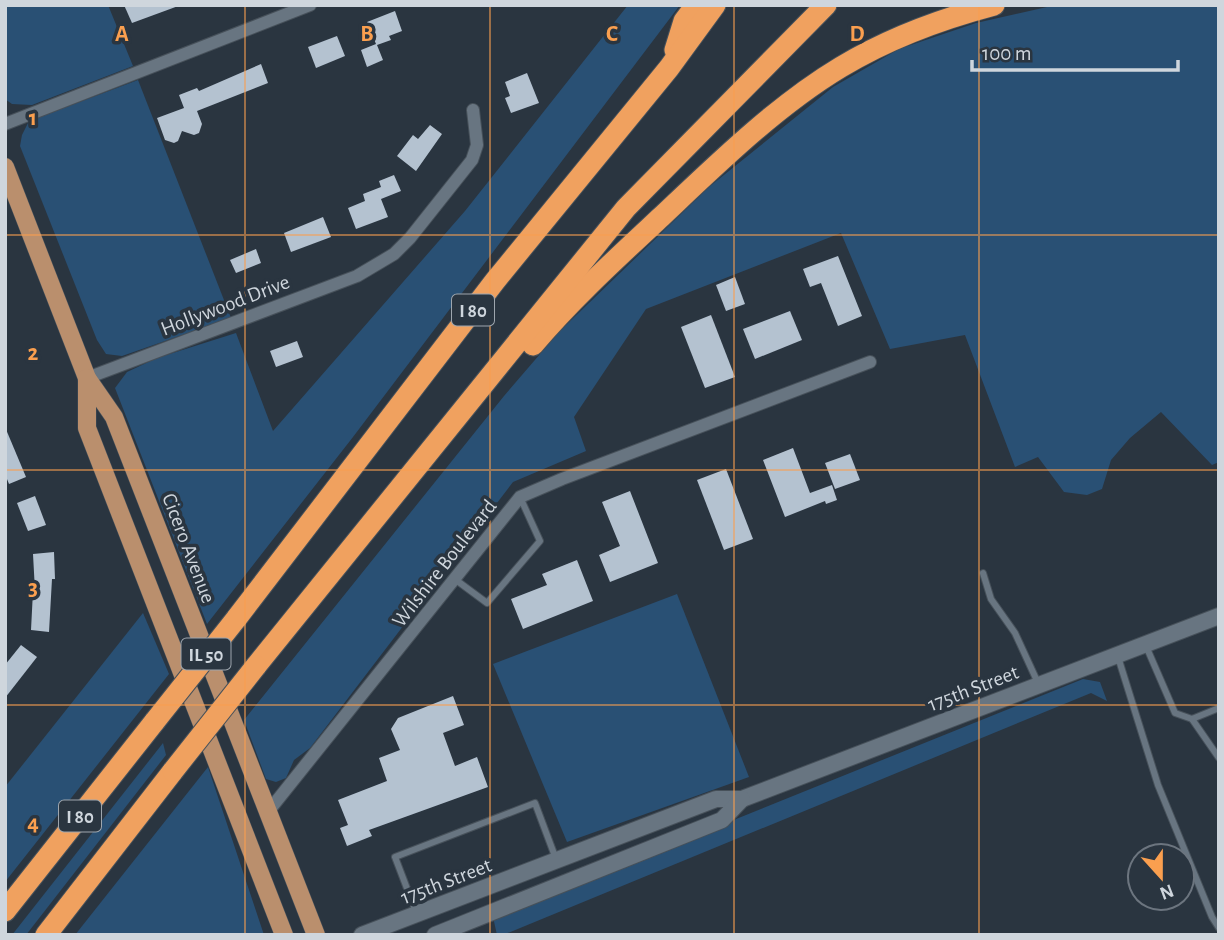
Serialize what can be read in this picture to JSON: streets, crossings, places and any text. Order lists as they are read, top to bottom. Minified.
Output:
{"streets":{"highway":["I 80"],"main road":["Cicero Avenue","IL 50"],"street":["Hollywood Drive","Wilshire Boulevard","175th Street"]},"crossings":[["Hollywood Drive","Cicero Avenue"],["Cicero Avenue","Wilshire Boulevard"]],"scale_bar":"100 m","north":"bottom","grid":{"columns":["A","B","C","D"],"rows":["1","2","3","4"]}}
